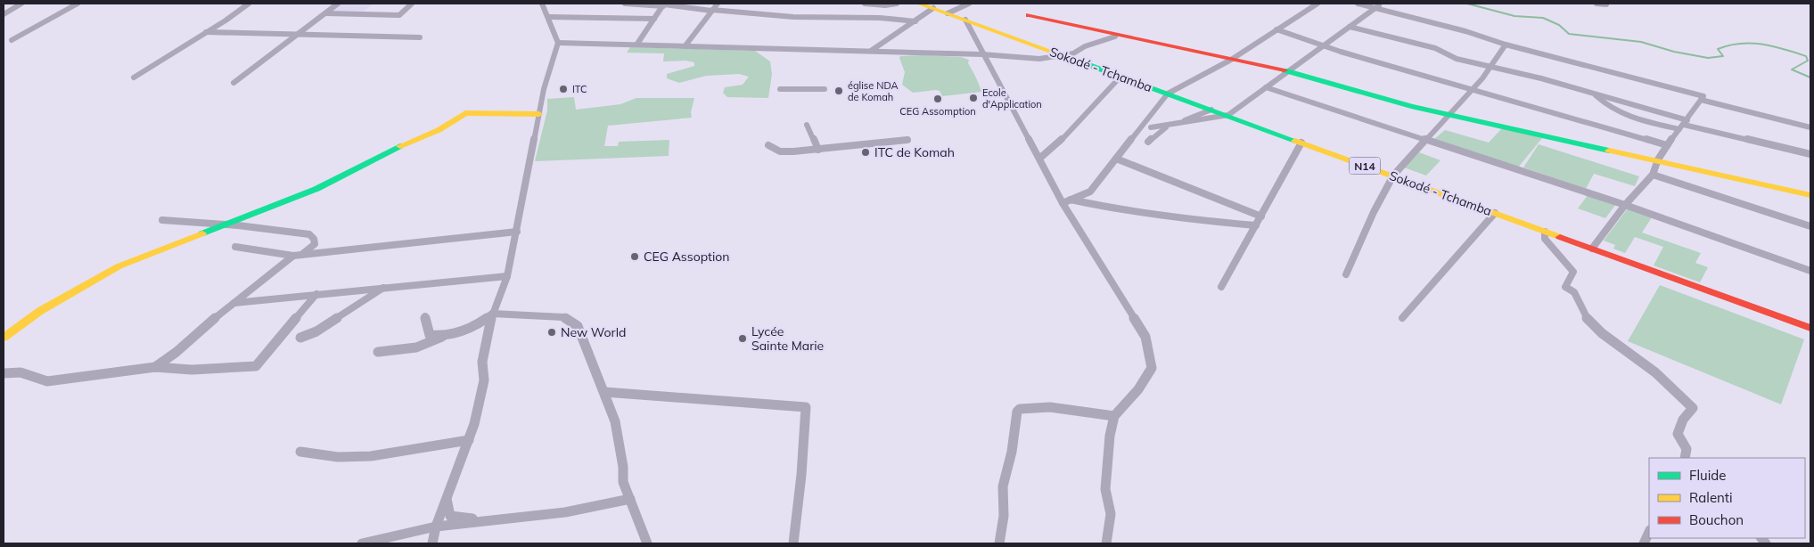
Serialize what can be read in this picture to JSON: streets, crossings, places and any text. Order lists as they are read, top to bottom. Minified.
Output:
{"streets":{"street":["Sokodé - Tchamba","N14"]},"places":["ITC","église NDA de Komah","Ecole d'Application","CEG Assomption","ITC de Komah","CEG Assoption","New World","Lycée Sainte Marie"],"legend":["Fluide","Ralenti","Bouchon"]}
